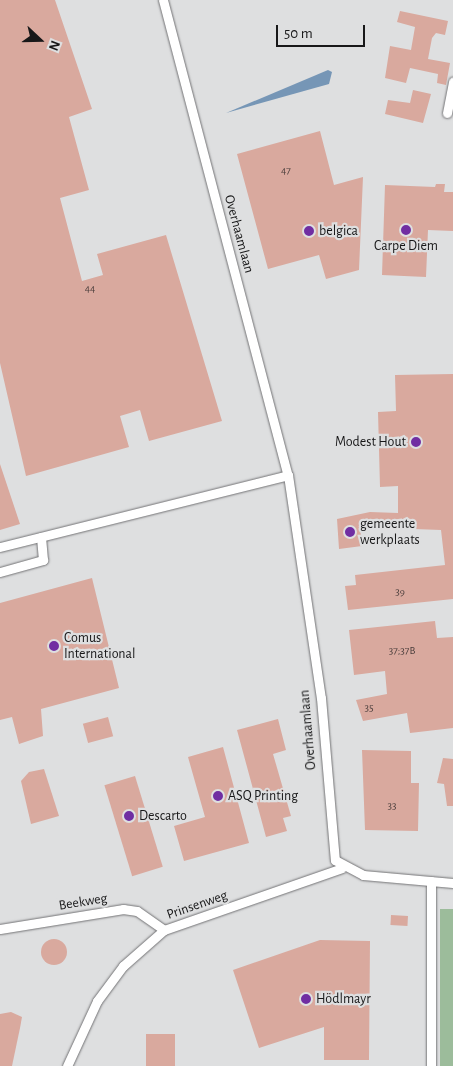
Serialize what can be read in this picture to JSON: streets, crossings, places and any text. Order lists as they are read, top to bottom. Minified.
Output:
{"streets":{"street":["Overhaamlaan","Beekweg","Prinsenweg"]},"crossings":[["Overhaamlaan","Prinsenweg"],["Beekweg","Prinsenweg"]],"places":["Carpe Diem","belgica","Modest Hout","gemeente werkplaats","Comus International","ASQ Printing","Descarto","Hödlmayr"],"house_numbers":["47","44","39","37;37B","35","33"],"scale_bar":"50 m","north":"right"}
